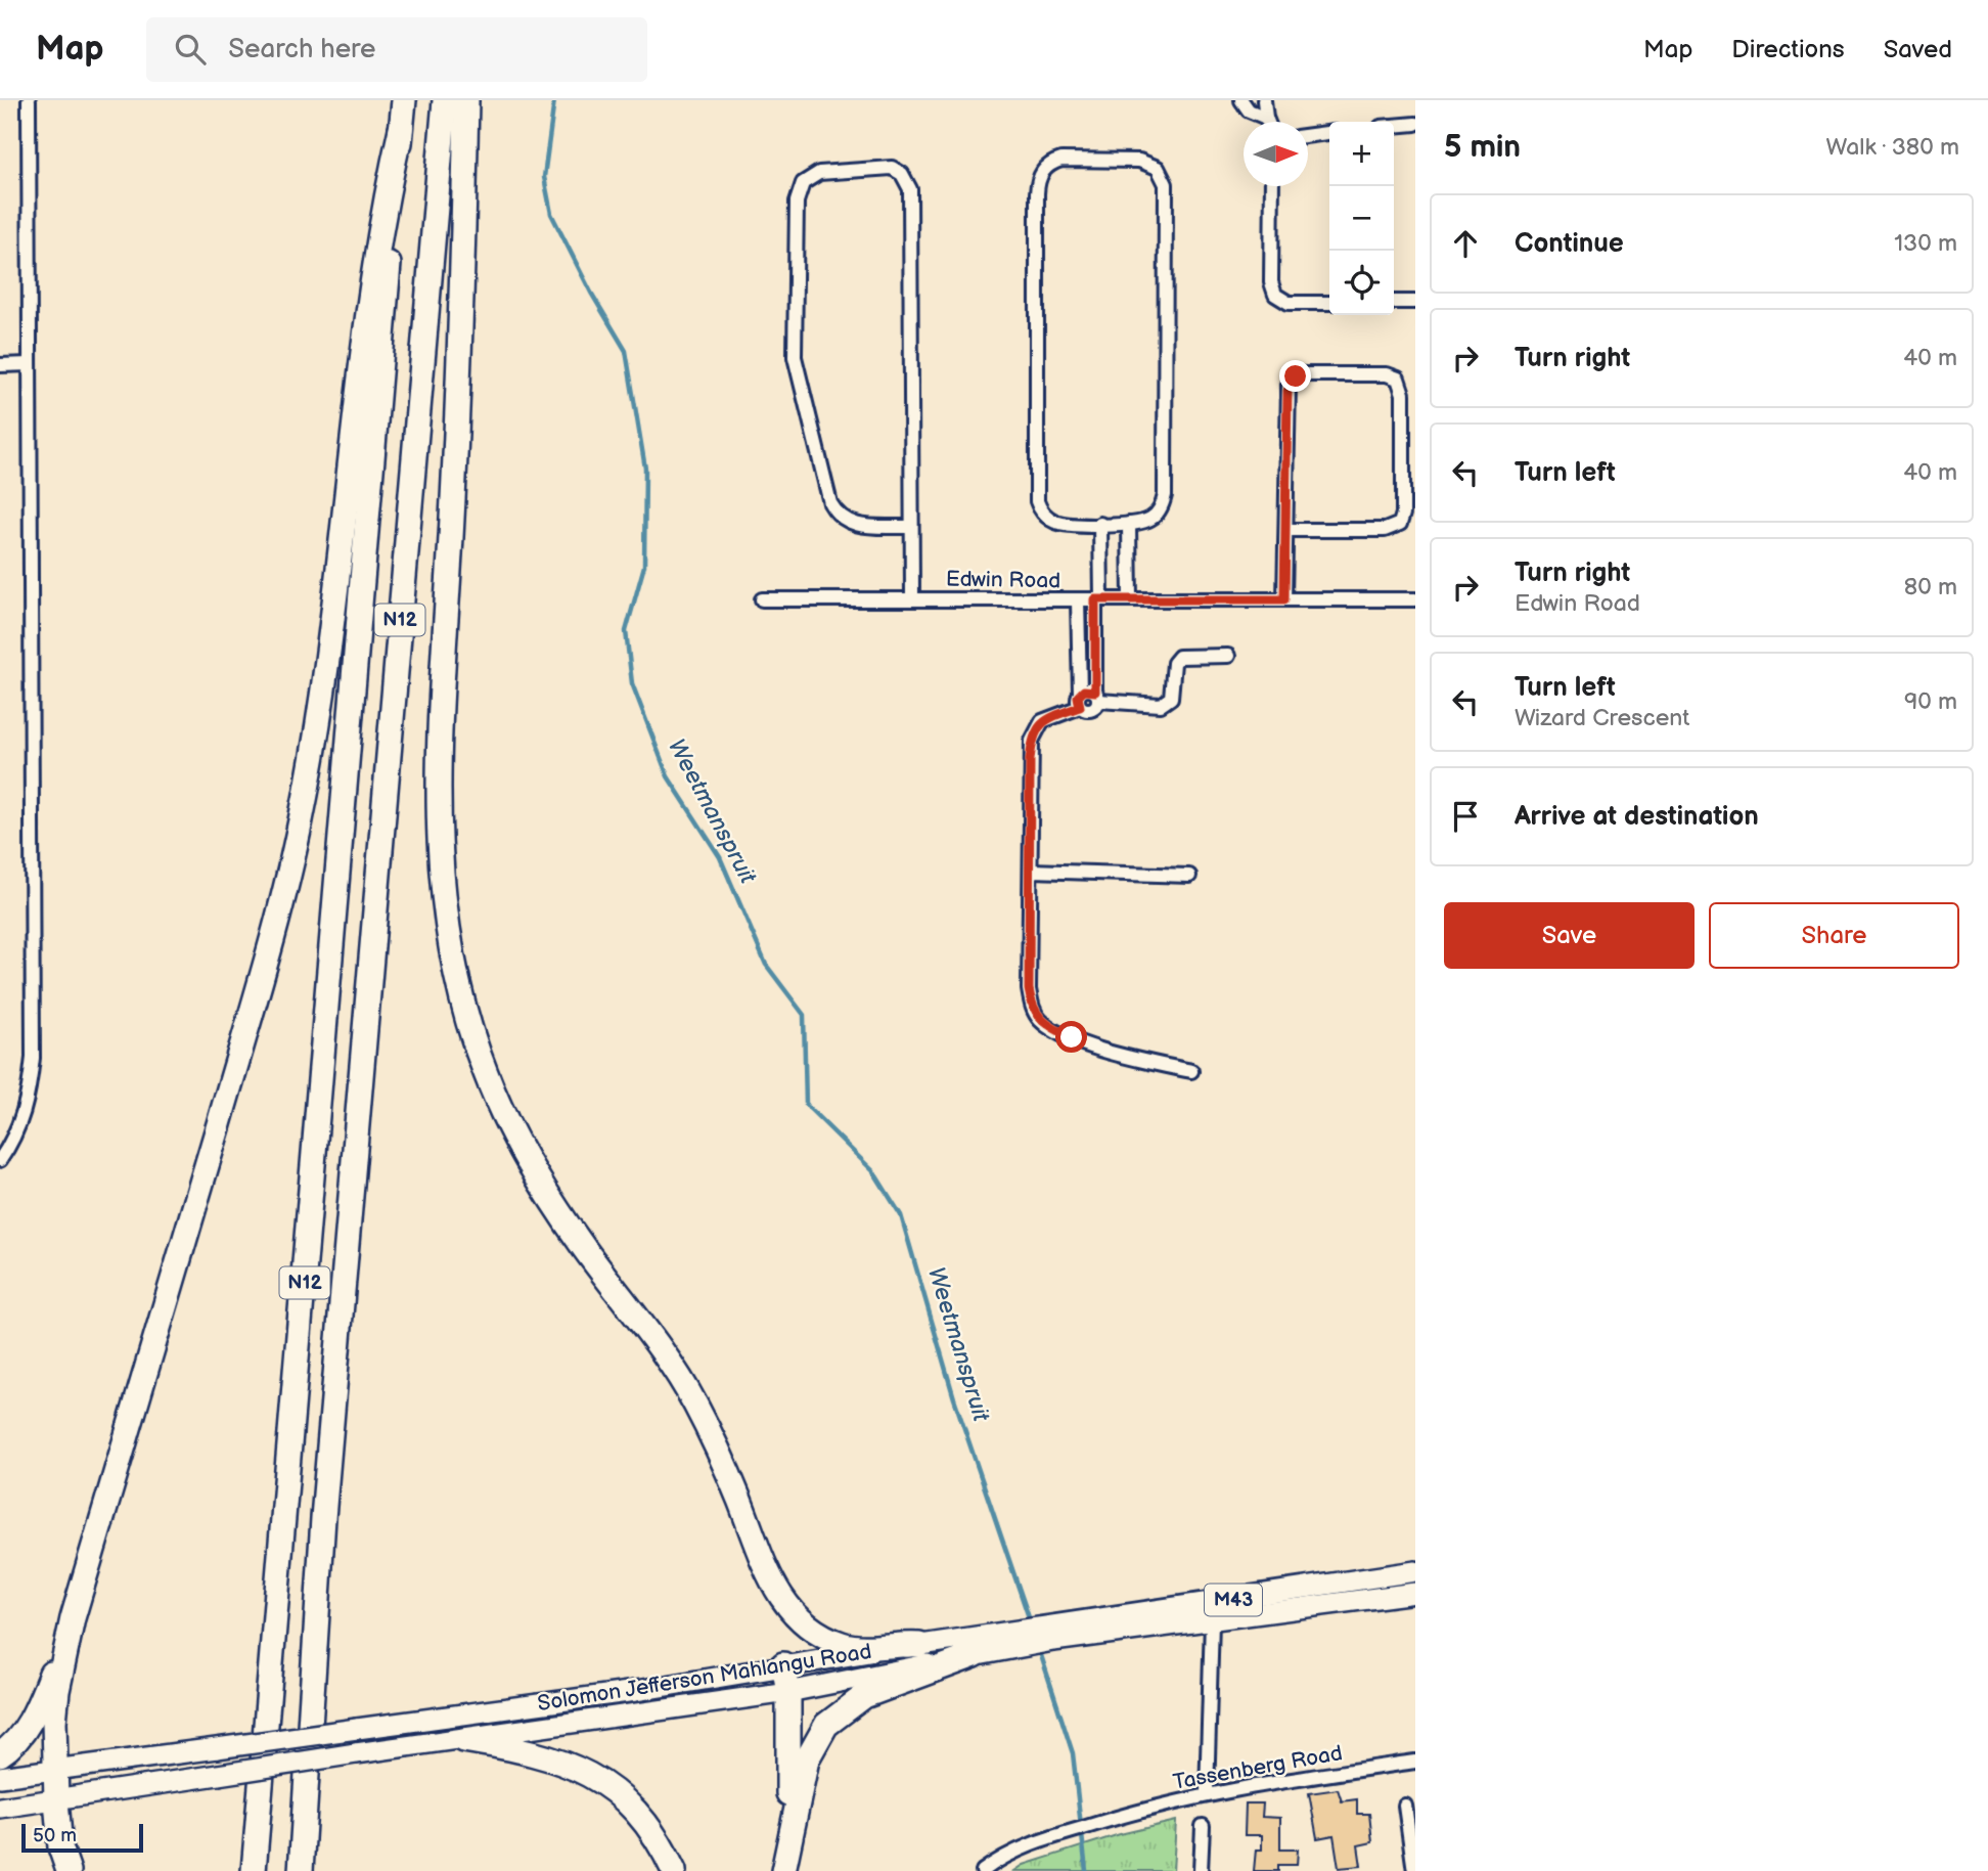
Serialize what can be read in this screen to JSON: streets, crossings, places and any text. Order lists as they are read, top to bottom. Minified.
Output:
{"streets":{"highway":["N12"],"main road":["M43","Solomon Jefferson Mahlangu Road"],"street":["Edwin Road","Tassenberg Road"]},"water":["Weetmanspruit"],"scale_bar":"50 m","north":"right","page":{"header":"Map","search":"Search here","nav":["Map","Directions","Saved"],"heading":["5 min","Walk · 380 m"],"map_buttons":["+","−"],"list":[["Continue","130 m"],["Turn right","40 m"],["Turn left","40 m"],["Turn right","Edwin Road","80 m"],["Turn left","Wizard Crescent","90 m"],"Arrive at destination"],"buttons":["Save","Share"],"scale":"50 m"}}
